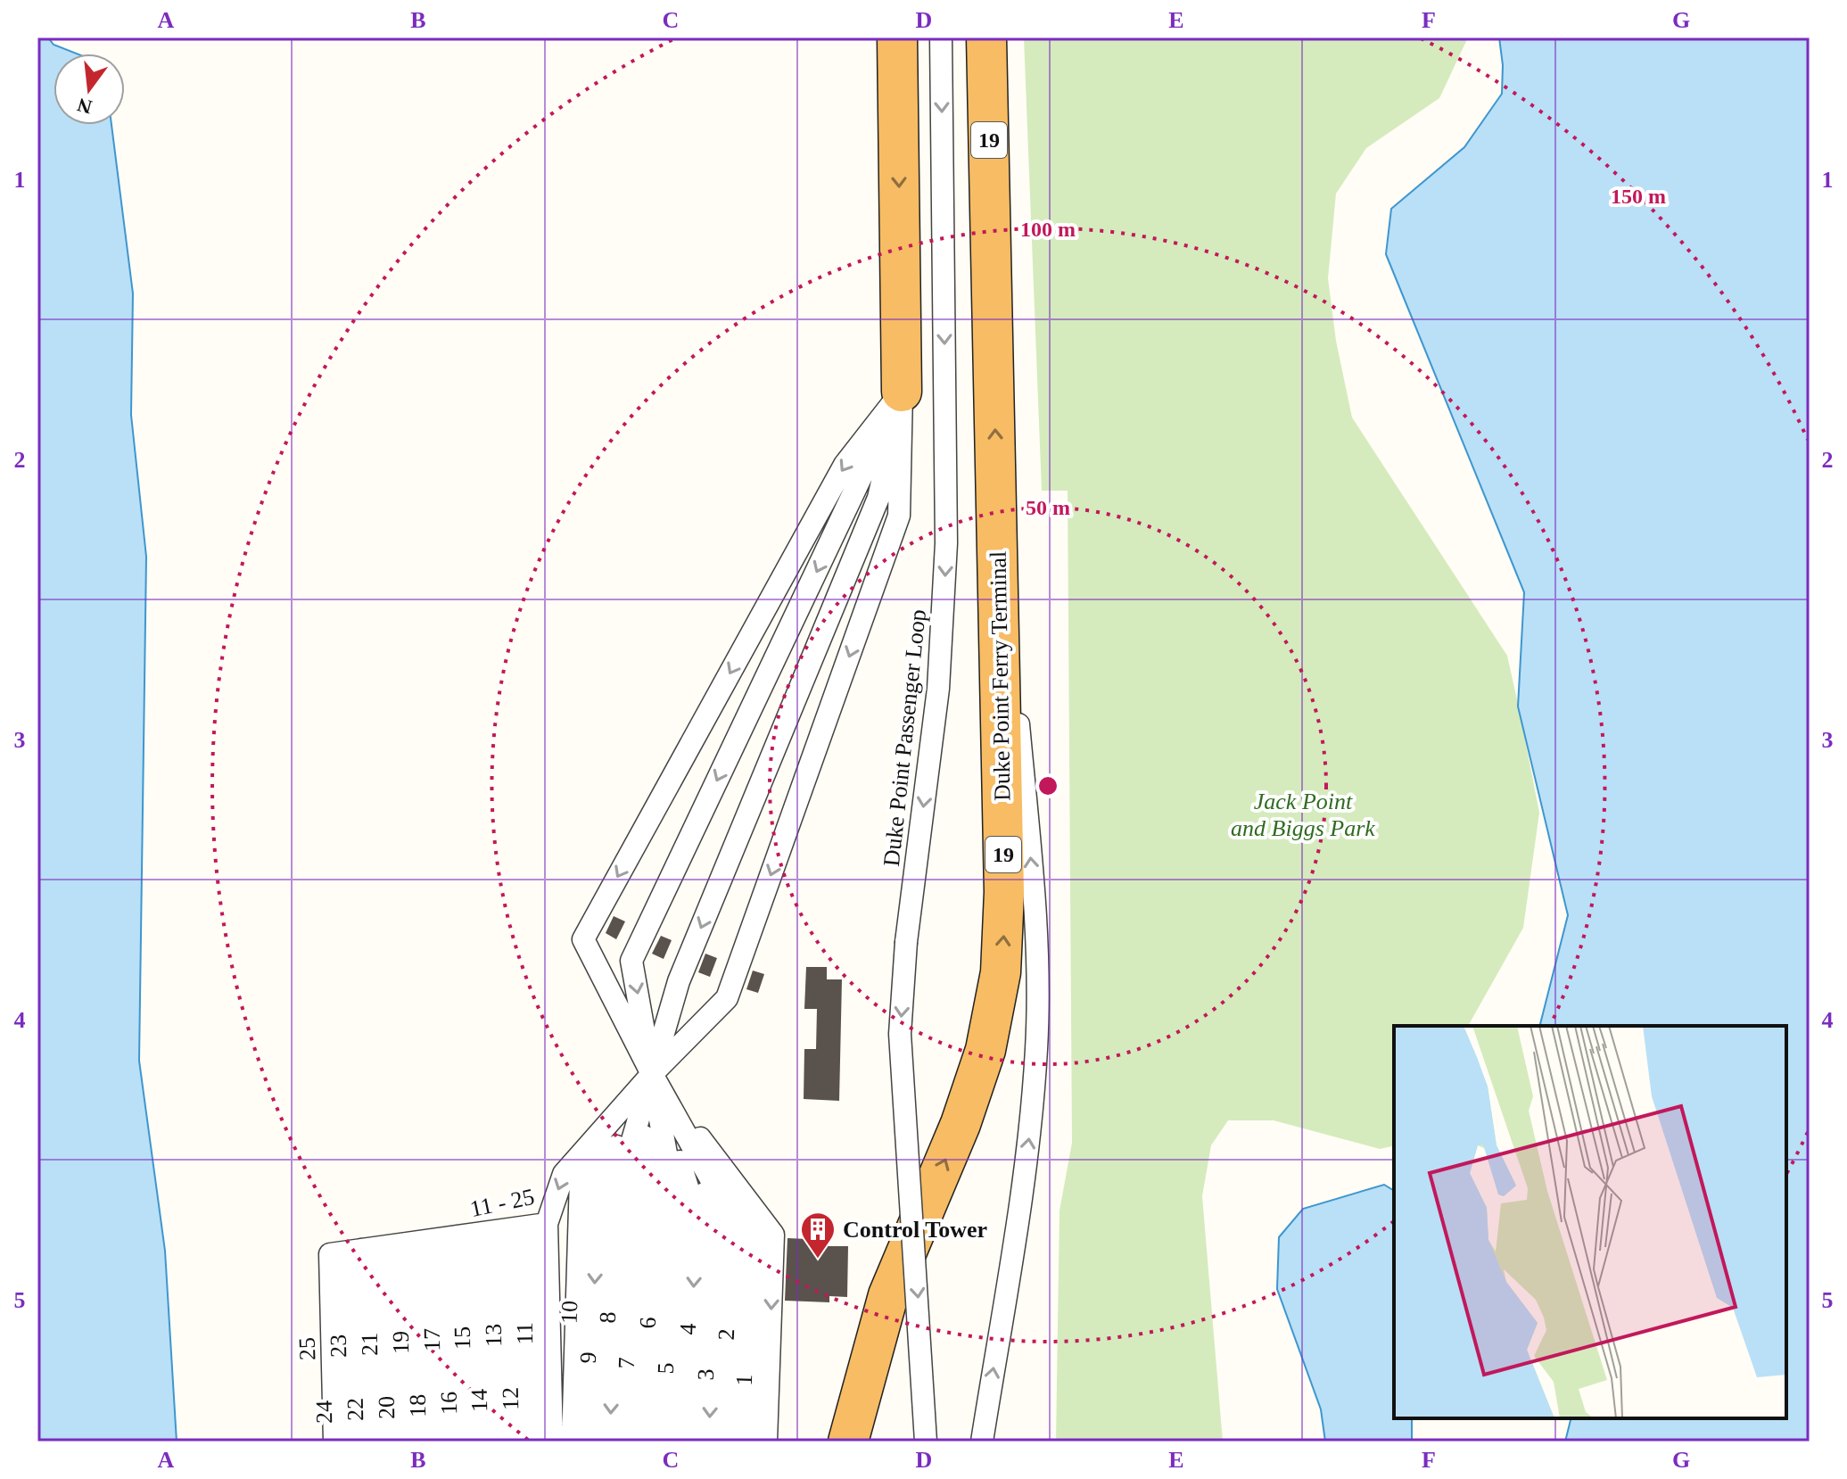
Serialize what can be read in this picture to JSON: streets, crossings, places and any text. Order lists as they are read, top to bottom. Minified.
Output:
{"streets":{"highway":["19","Duke Point Ferry Terminal"],"lane":["Duke Point Passenger Loop","11 - 25","10","8","6","4","11","2","13","15","17","21","23","25","9","7","5","3","1","12","14","16","18","20","22","24"]},"crossings":[["19","11 - 25"],["19","11"],["19","13"],["19","15"],["19","17"],["19","21"],["19","23"],["19","25"],["19","12"],["19","14"],["19","16"],["19","18"],["19","20"],["19","22"],["19","24"],["11 - 25","11"],["11 - 25","13"],["11 - 25","15"],["11 - 25","17"],["11 - 25","21"],["11 - 25","23"],["11 - 25","25"],["11 - 25","12"],["11 - 25","14"],["11 - 25","16"],["11 - 25","18"],["11 - 25","20"],["11 - 25","22"],["11 - 25","24"],["10","8"],["10","6"],["10","4"],["10","2"],["10","9"],["10","7"],["10","5"],["10","3"],["10","1"],["8","6"],["8","4"],["8","2"],["8","9"],["8","7"],["8","5"],["8","3"],["8","1"],["6","4"],["6","2"],["6","9"],["6","7"],["6","5"],["6","3"],["6","1"],["4","2"],["4","9"],["4","7"],["4","5"],["4","3"],["4","1"],["11","13"],["11","15"],["11","17"],["11","21"],["11","23"],["11","25"],["11","12"],["11","14"],["11","16"],["11","18"],["11","20"],["11","22"],["11","24"],["2","9"],["2","7"],["2","5"],["2","3"],["2","1"],["13","15"],["13","17"],["13","21"],["13","23"],["13","25"],["13","12"],["13","14"],["13","16"],["13","18"],["13","20"],["13","22"],["13","24"],["15","17"],["15","21"],["15","23"],["15","25"],["15","12"],["15","14"],["15","16"],["15","18"],["15","20"],["15","22"],["15","24"],["17","21"],["17","23"],["17","25"],["17","12"],["17","14"],["17","16"],["17","18"],["17","20"],["17","22"],["17","24"],["21","23"],["21","25"],["21","12"],["21","14"],["21","16"],["21","18"],["21","20"],["21","22"],["21","24"],["23","25"],["23","12"],["23","14"],["23","16"],["23","18"],["23","20"],["23","22"],["23","24"],["25","12"],["25","14"],["25","16"],["25","18"],["25","20"],["25","22"],["25","24"],["9","7"],["9","5"],["9","3"],["9","1"],["7","5"],["7","3"],["7","1"],["5","3"],["5","1"],["3","1"],["12","14"],["12","16"],["12","18"],["12","20"],["12","22"],["12","24"],["14","16"],["14","18"],["14","20"],["14","22"],["14","24"],["16","18"],["16","20"],["16","22"],["16","24"],["18","20"],["18","22"],["18","24"],["20","22"],["20","24"],["22","24"]],"one_way":["Duke Point Ferry Terminal","11 - 25","1"],"parks":["Jack Point and Biggs Park"],"places":{"building":["Control Tower"]},"north":"bottom","grid":{"columns":["A","B","C","D","E","F","G"],"rows":["1","2","3","4","5"]},"rings":["150 m","100 m","50 m"]}
